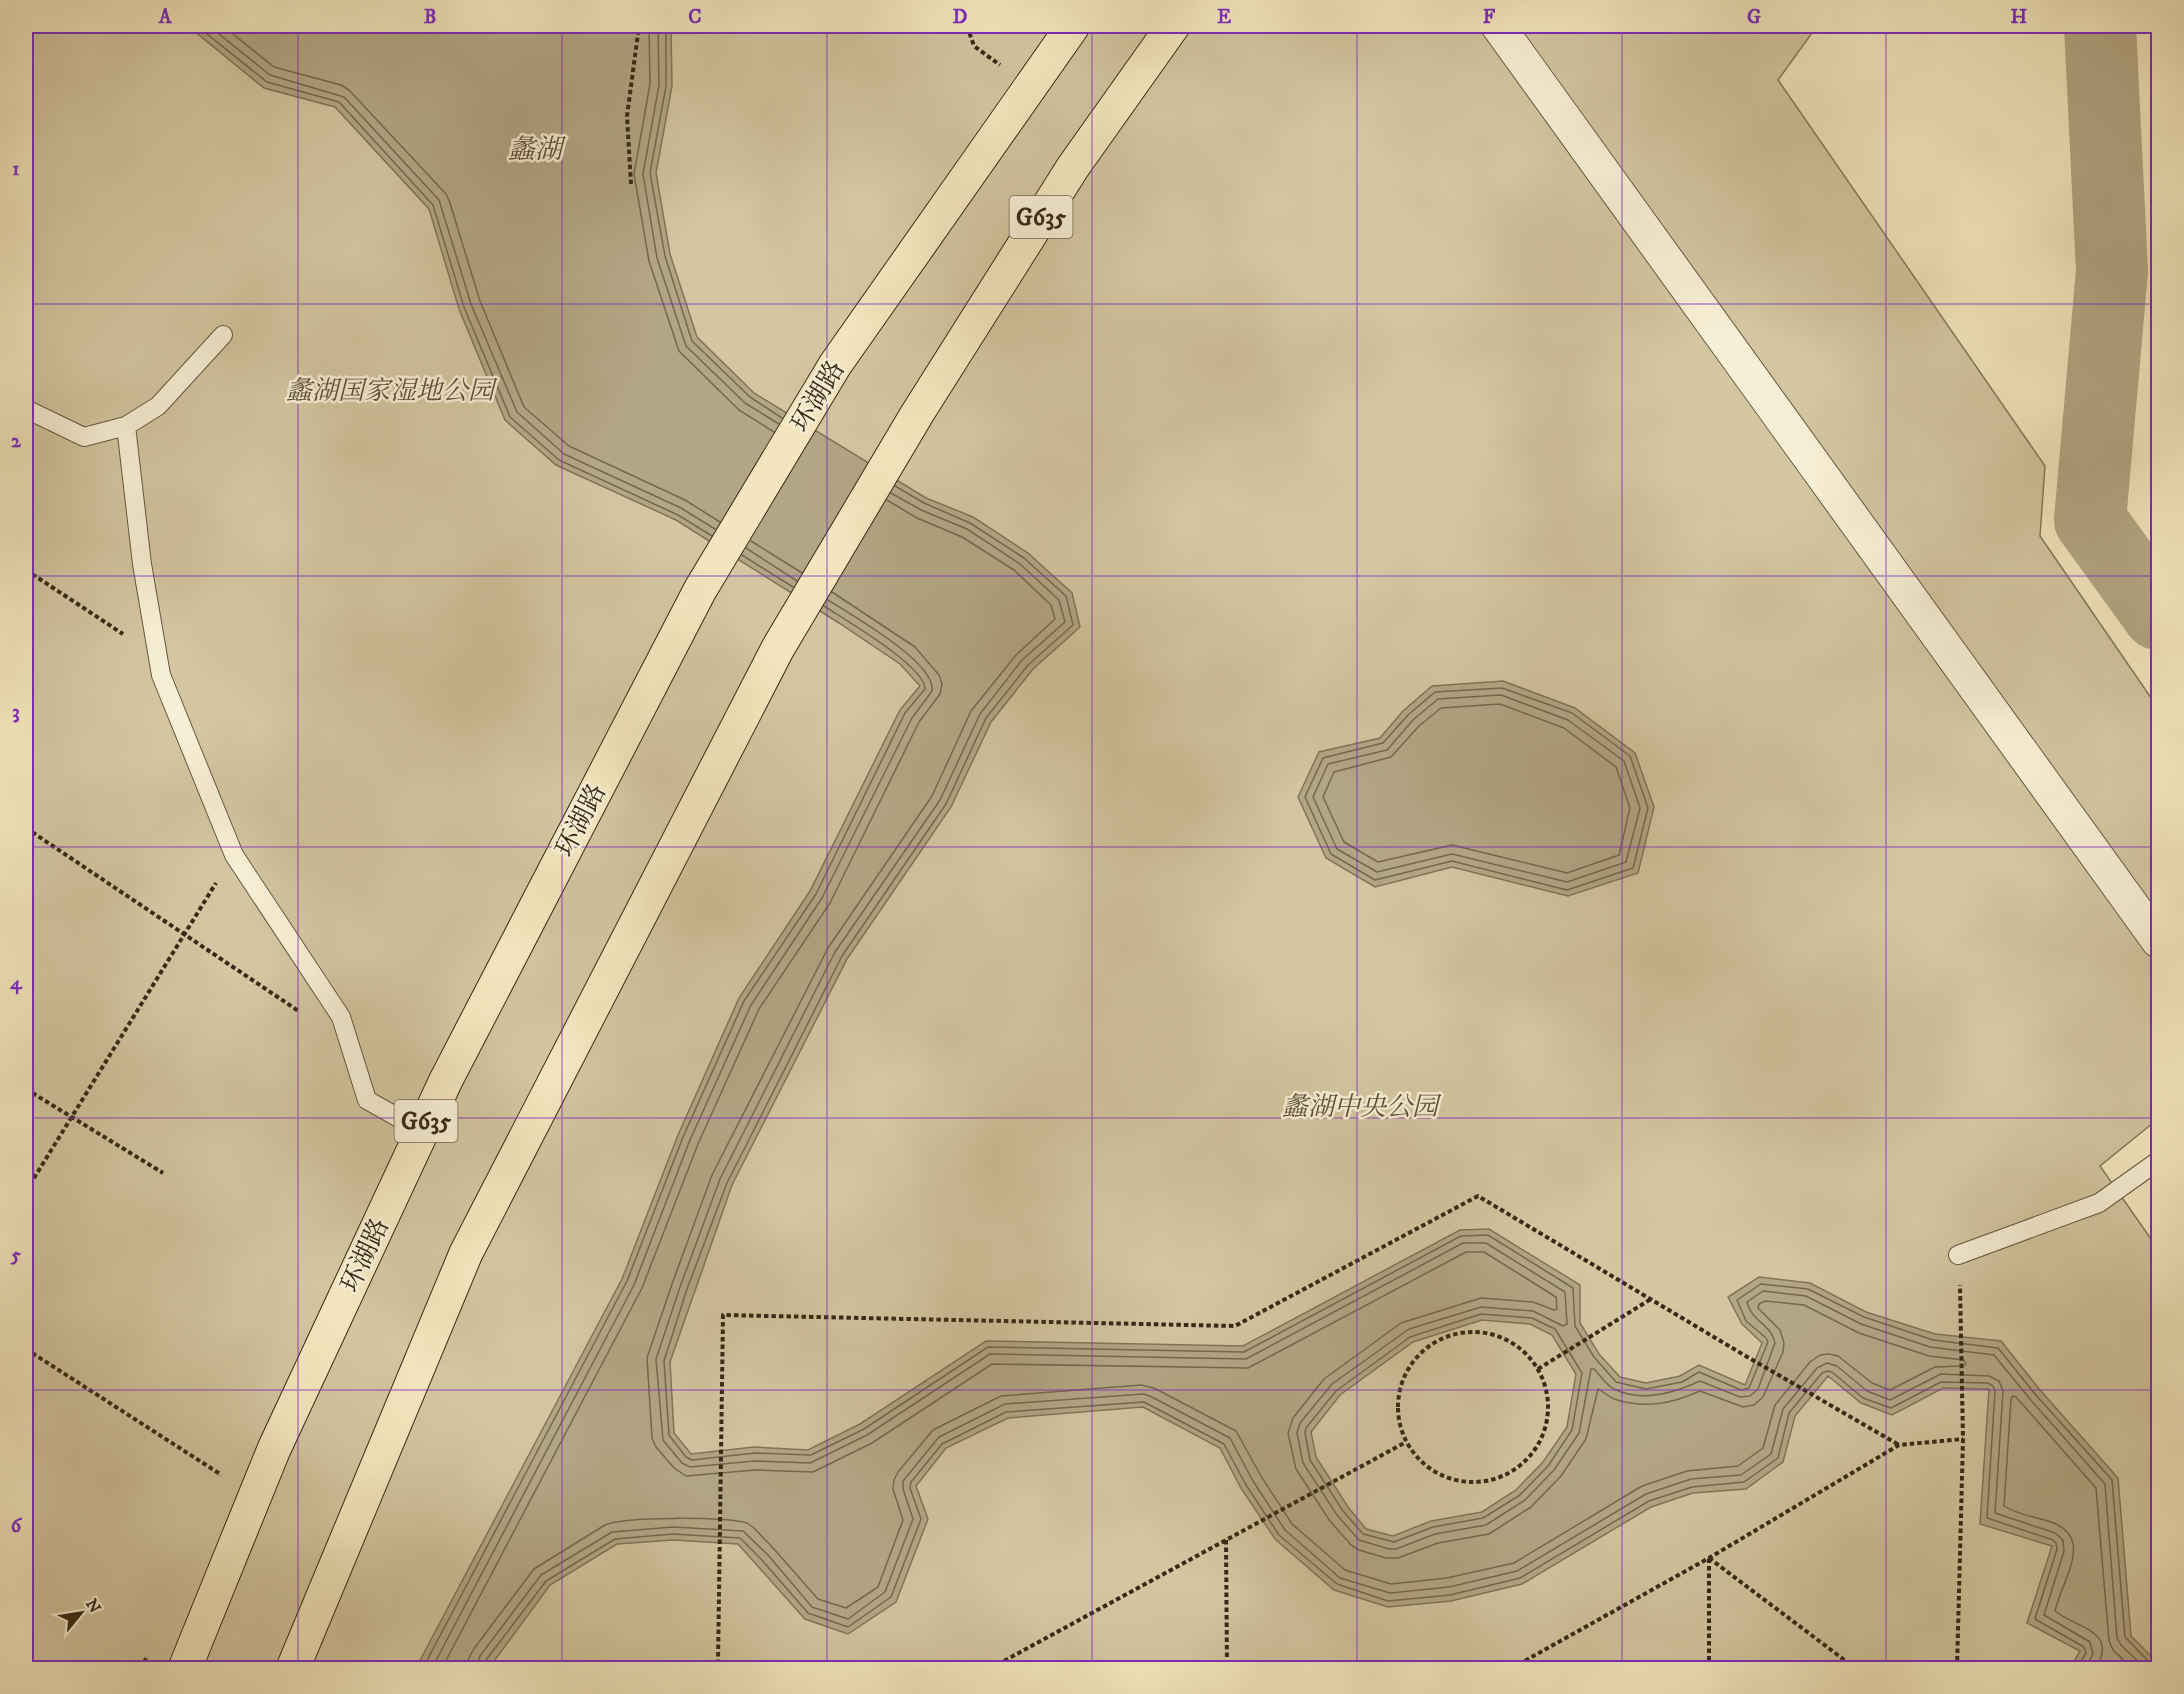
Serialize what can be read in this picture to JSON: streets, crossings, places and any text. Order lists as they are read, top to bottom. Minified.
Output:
{"streets":{"highway":["G635","环湖路"]},"water":["蠡湖"],"parks":["蠡湖国家湿地公园","蠡湖中央公园"],"north":"top right","grid":{"columns":["A","B","C","D","E","F","G","H"],"rows":["1","2","3","4","5","6"]}}
